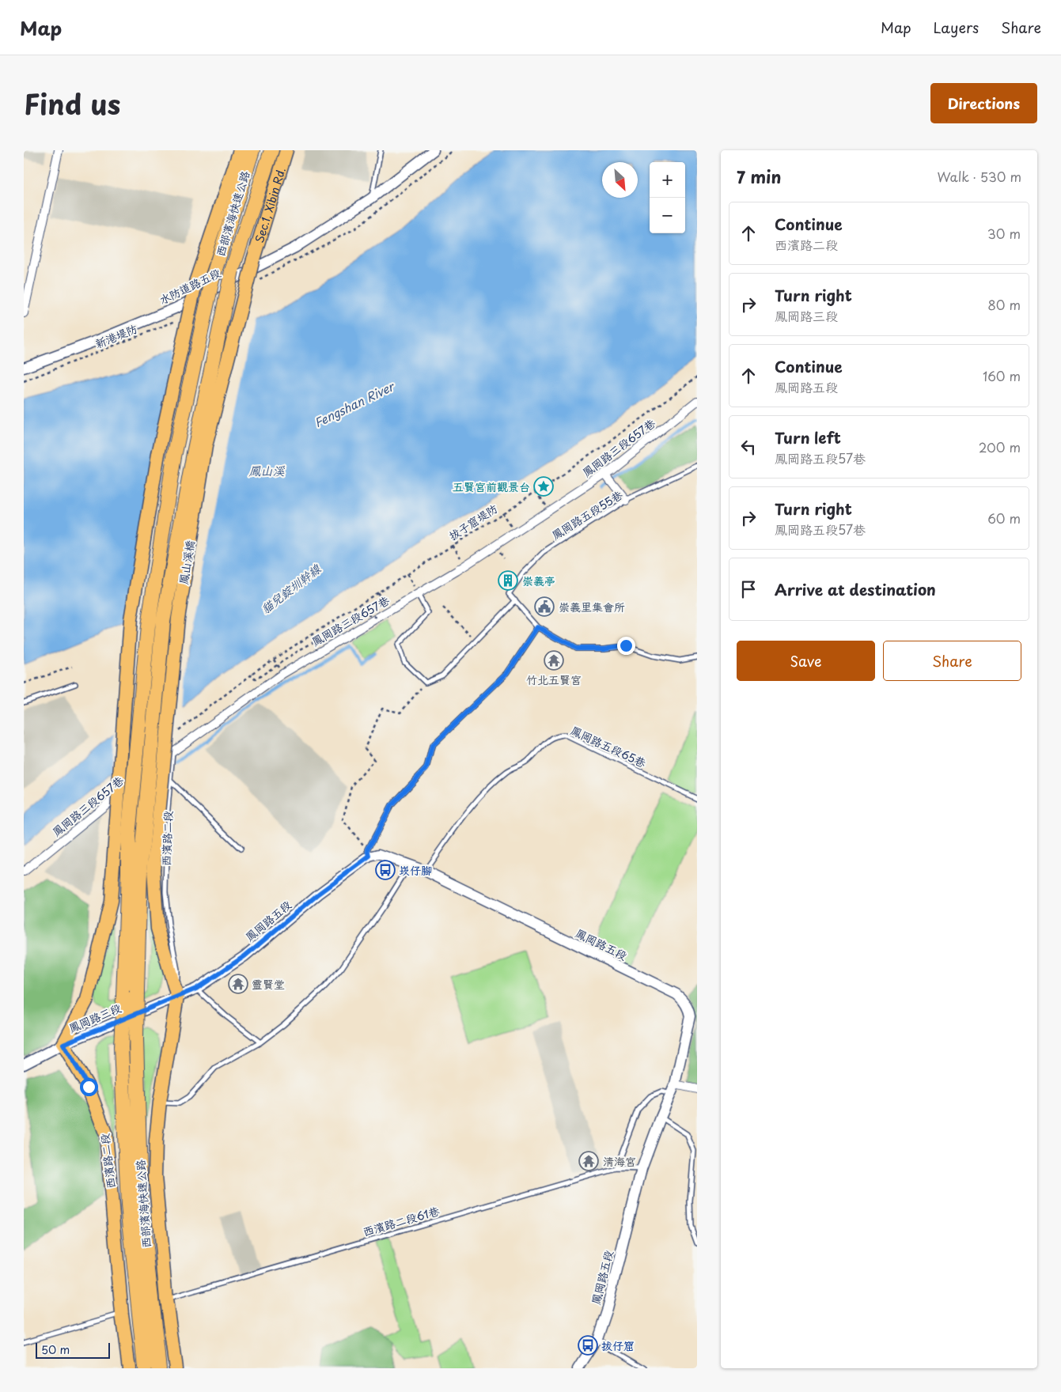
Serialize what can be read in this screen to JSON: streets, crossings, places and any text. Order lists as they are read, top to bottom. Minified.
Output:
{"streets":{"highway":["西部濱海快速公路","鳳山溪橋"],"main road":["Sec.1, Xibin Rd.","西濱路二段"],"street":["水防道路五段","鳳岡路三段657巷","鳳岡路五段","鳳岡路三段"],"lane":["鳳岡路五段55巷","鳳岡路五段65巷","西濱路二段61巷"],"path":["新港堤防","拔子窟堤防"]},"crossings":[["Sec.1, Xibin Rd.","鳳山溪橋"],["西部濱海快速公路","鳳山溪橋"],["西部濱海快速公路","西濱路二段"],["鳳岡路三段657巷","西濱路二段"],["鳳山溪橋","西濱路二段"],["鳳岡路五段65巷","鳳岡路五段"],["西濱路二段","鳳岡路五段"],["西濱路二段","鳳岡路三段"],["西濱路二段","西濱路二段61巷"],["鳳岡路五段","鳳岡路三段"],["鳳岡路五段","西濱路二段61巷"]],"water":["Fengshan River","鳳山溪","貓兒錠圳幹線"],"places":{"place":["五賢宮前觀景台"],"building":["崇義亭"],"public building":["崇義里集會所"],"temple":["竹北五賢宮","靈賢堂","清海宫"],"bus stop":["崁仔腳","拔仔窟"]},"scale_bar":"50 m","north":"bottom right","page":{"header":"Map","nav":["Map","Layers","Share"],"title":"Find us","buttons":["Directions",["Save","Share"]],"heading":["7 min","Walk · 530 m"],"map_buttons":["+","−"],"list":[["Continue","西濱路二段","30 m"],["Turn right","鳳岡路三段","80 m"],["Continue","鳳岡路五段","160 m"],["Turn left","鳳岡路五段57巷","200 m"],["Turn right","鳳岡路五段57巷","60 m"],"Arrive at destination"],"scale":"50 m"}}
